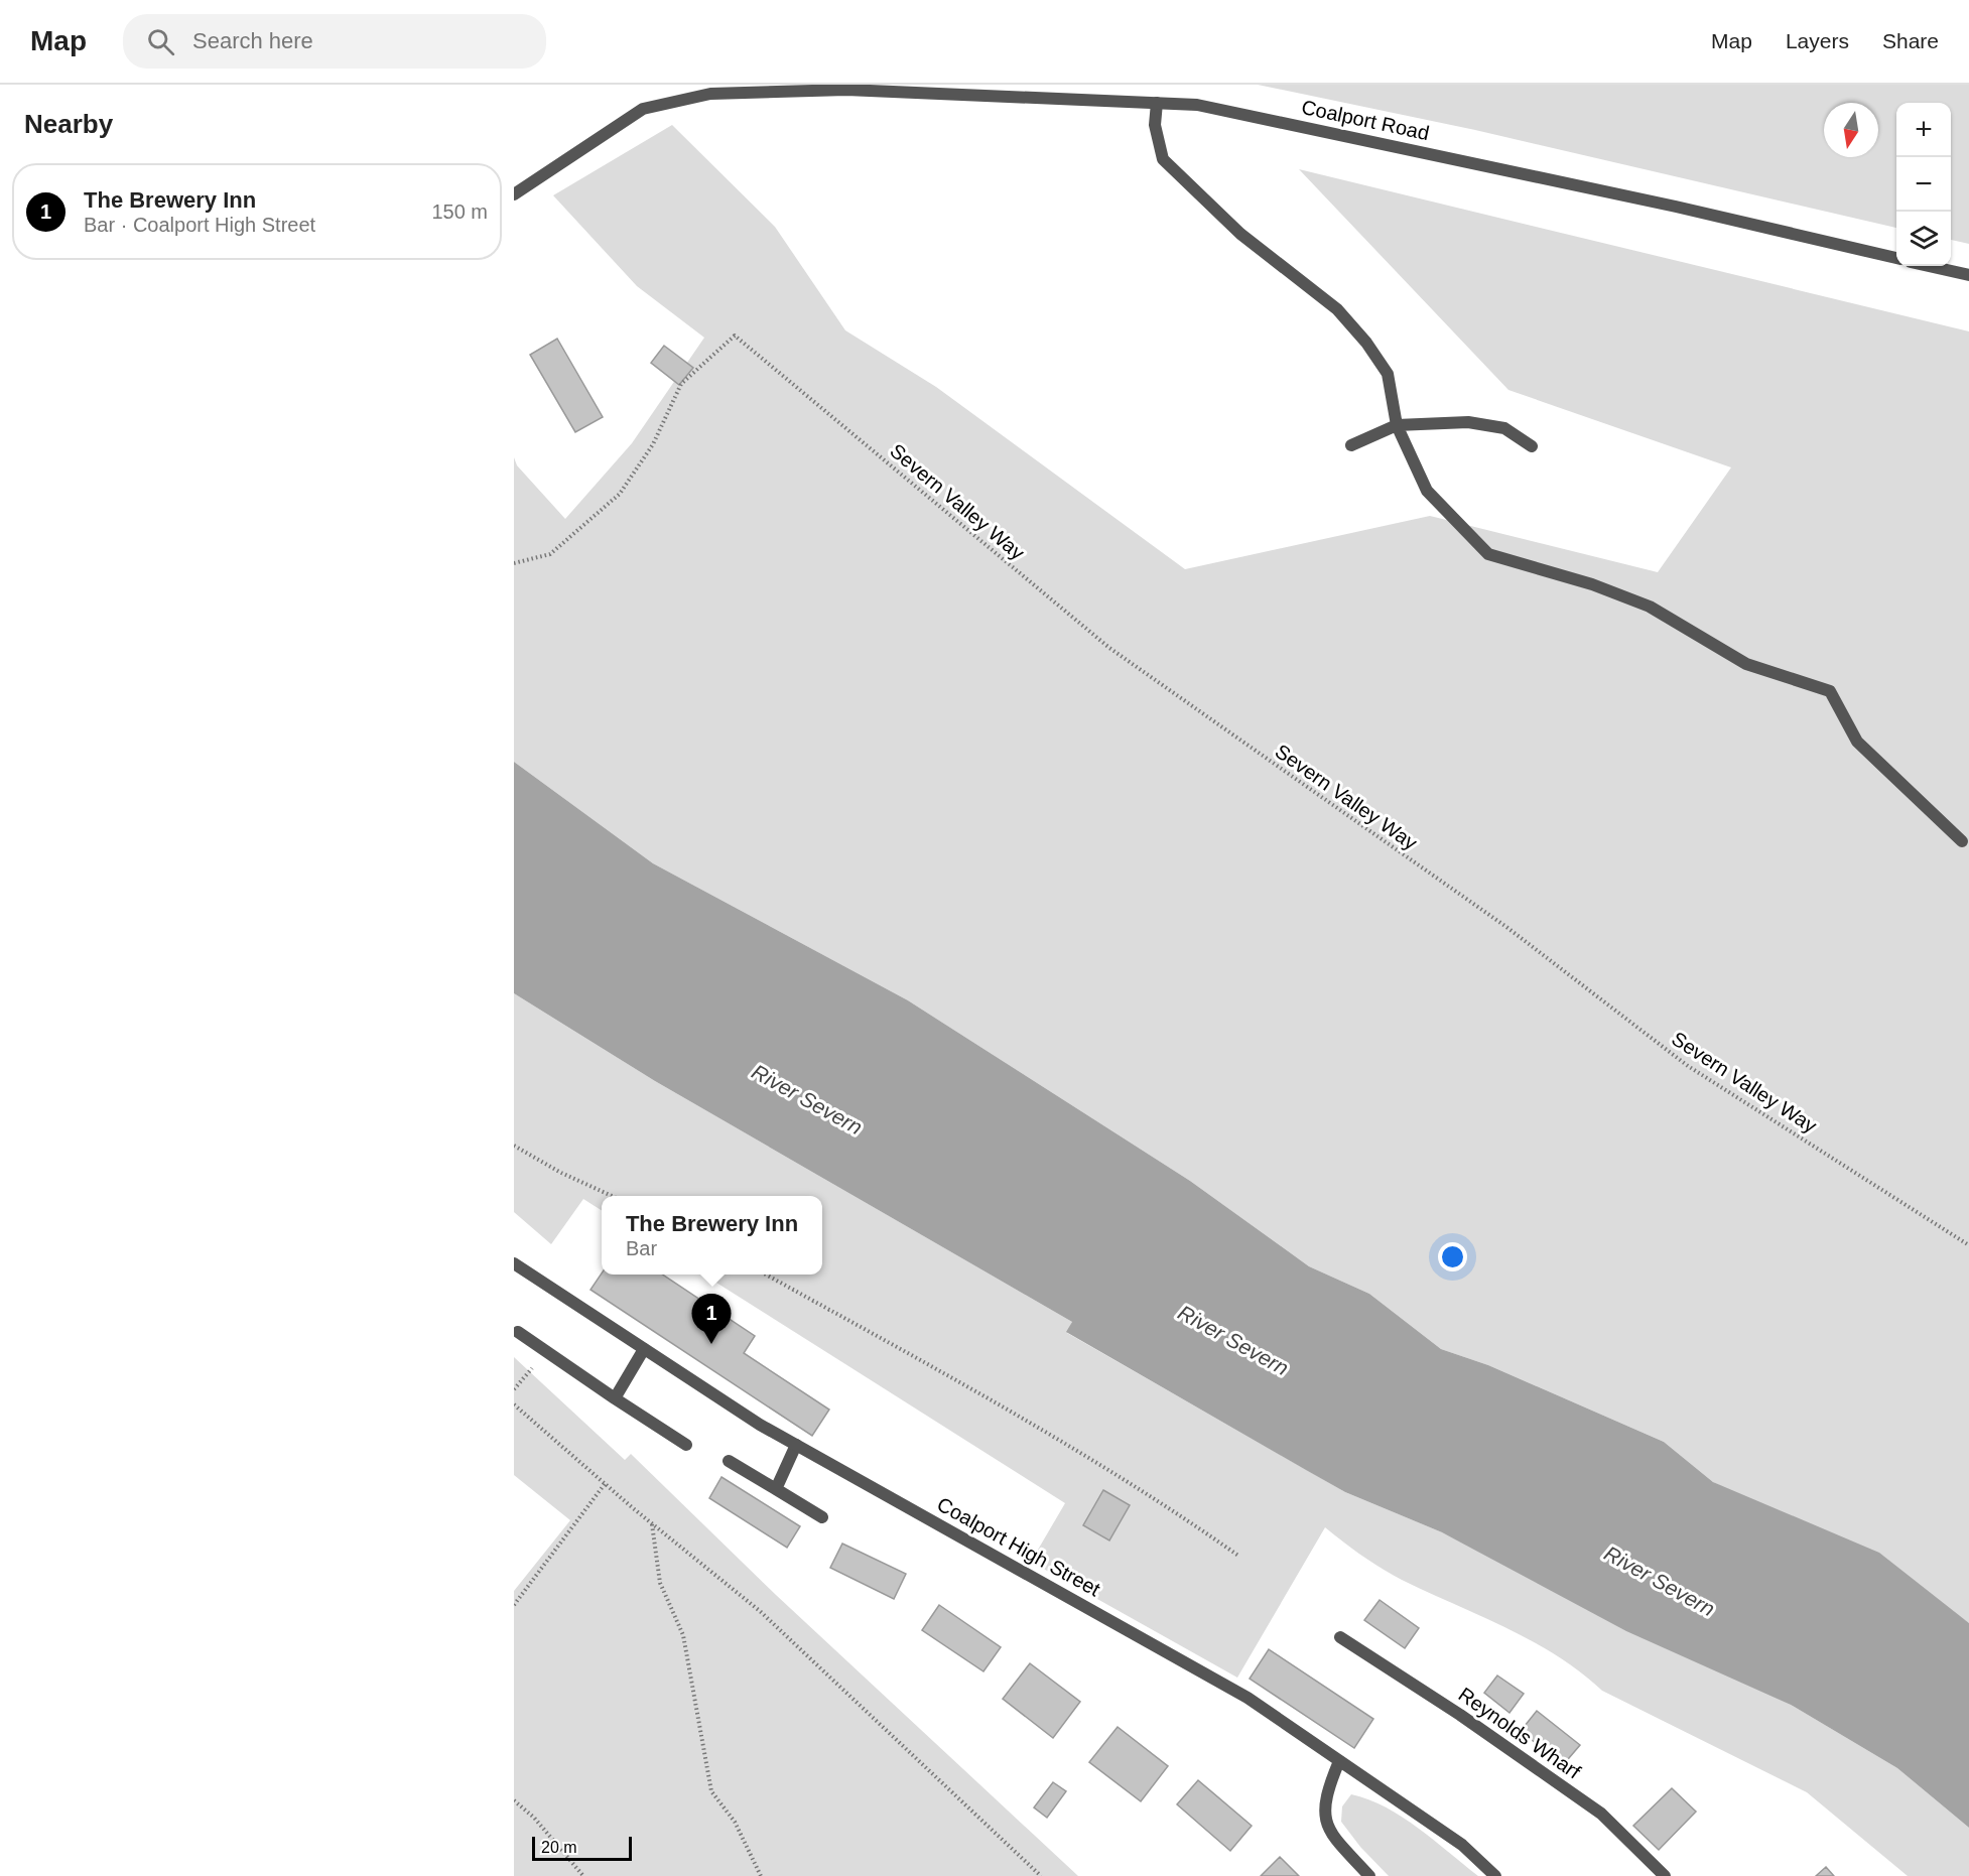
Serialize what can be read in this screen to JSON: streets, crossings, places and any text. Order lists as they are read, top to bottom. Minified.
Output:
{"streets":{"street":["Coalport Road","Coalport High Street","Reynolds Wharf"],"path":["Severn Valley Way"]},"water":["River Severn"],"scale_bar":"20 m","north":"bottom","page":{"header":"Map","search":"Search here","nav":["Map","Layers","Share"],"heading":"Nearby","map_buttons":["+","−"],"list":[{"mark":"1","name":"The Brewery Inn","note":"Bar · Coalport High Street","value":"150 m"}],"popup":["The Brewery Inn","Bar"],"pins":"1","scale":"20 m"}}
